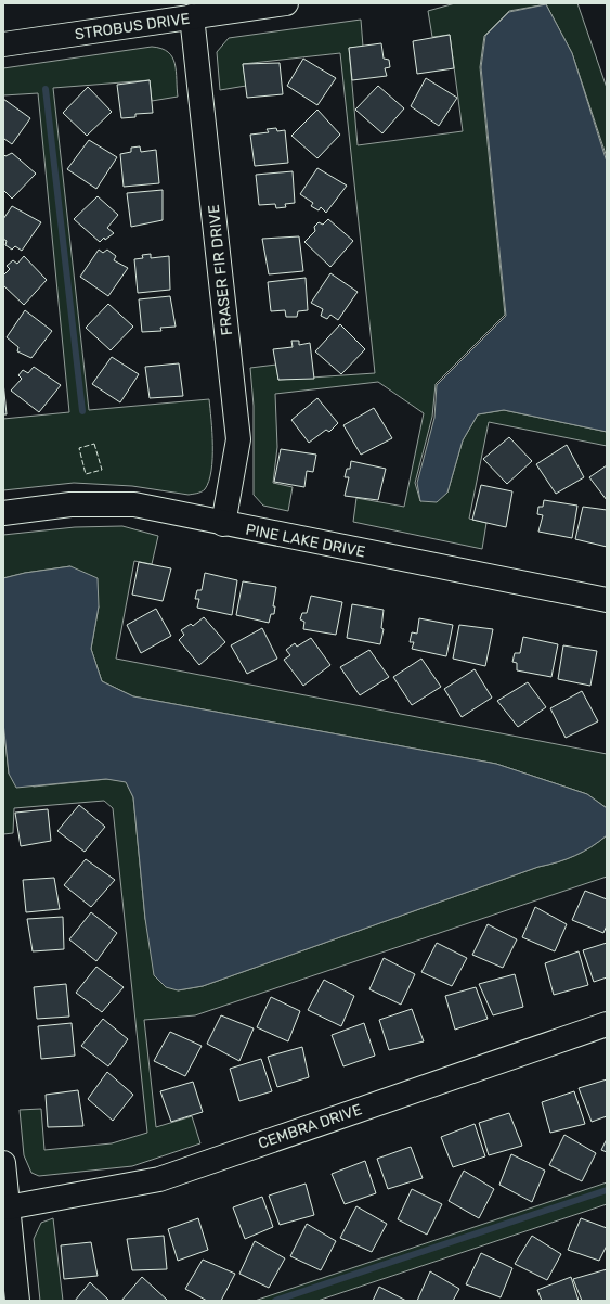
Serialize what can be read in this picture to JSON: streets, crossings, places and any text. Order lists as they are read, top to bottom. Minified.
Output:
{"streets":{"street":["STROBUS DRIVE","FRASER FIR DRIVE","PINE LAKE DRIVE","CEMBRA DRIVE"]},"crossings":[["STROBUS DRIVE","FRASER FIR DRIVE"],["FRASER FIR DRIVE","PINE LAKE DRIVE"]]}
